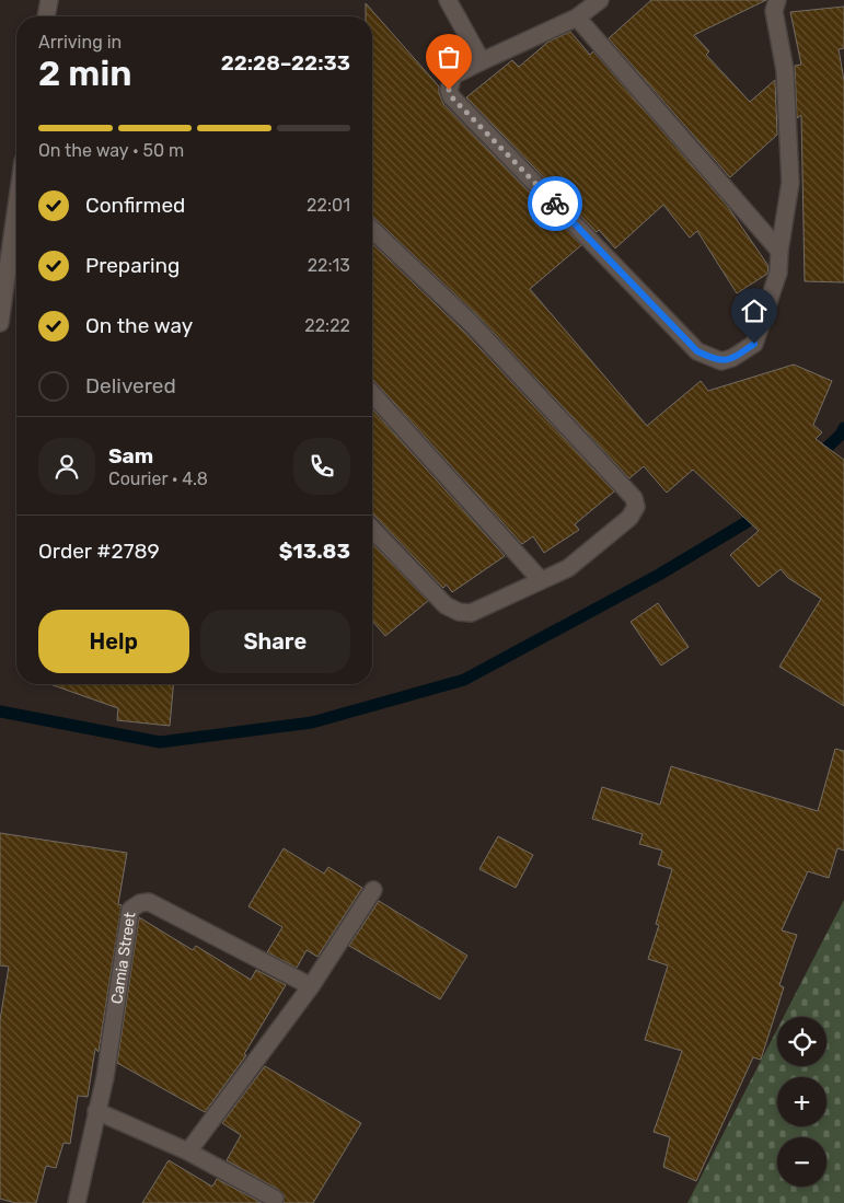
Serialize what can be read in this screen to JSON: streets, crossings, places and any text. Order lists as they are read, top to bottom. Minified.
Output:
{"streets":{"street":["Camia Street"]},"page":{"heading":["2 min","Arriving in","22:28–22:33"],"panel":["Sam","Courier · 4.8","Order #2789","$13.83"],"bar":"On the way · 50 m","list":[["Confirmed","22:01"],["Preparing","22:13"],["On the way","22:22"],"Delivered"],"buttons":["Help","Share"],"map_buttons":["+","−"]}}
